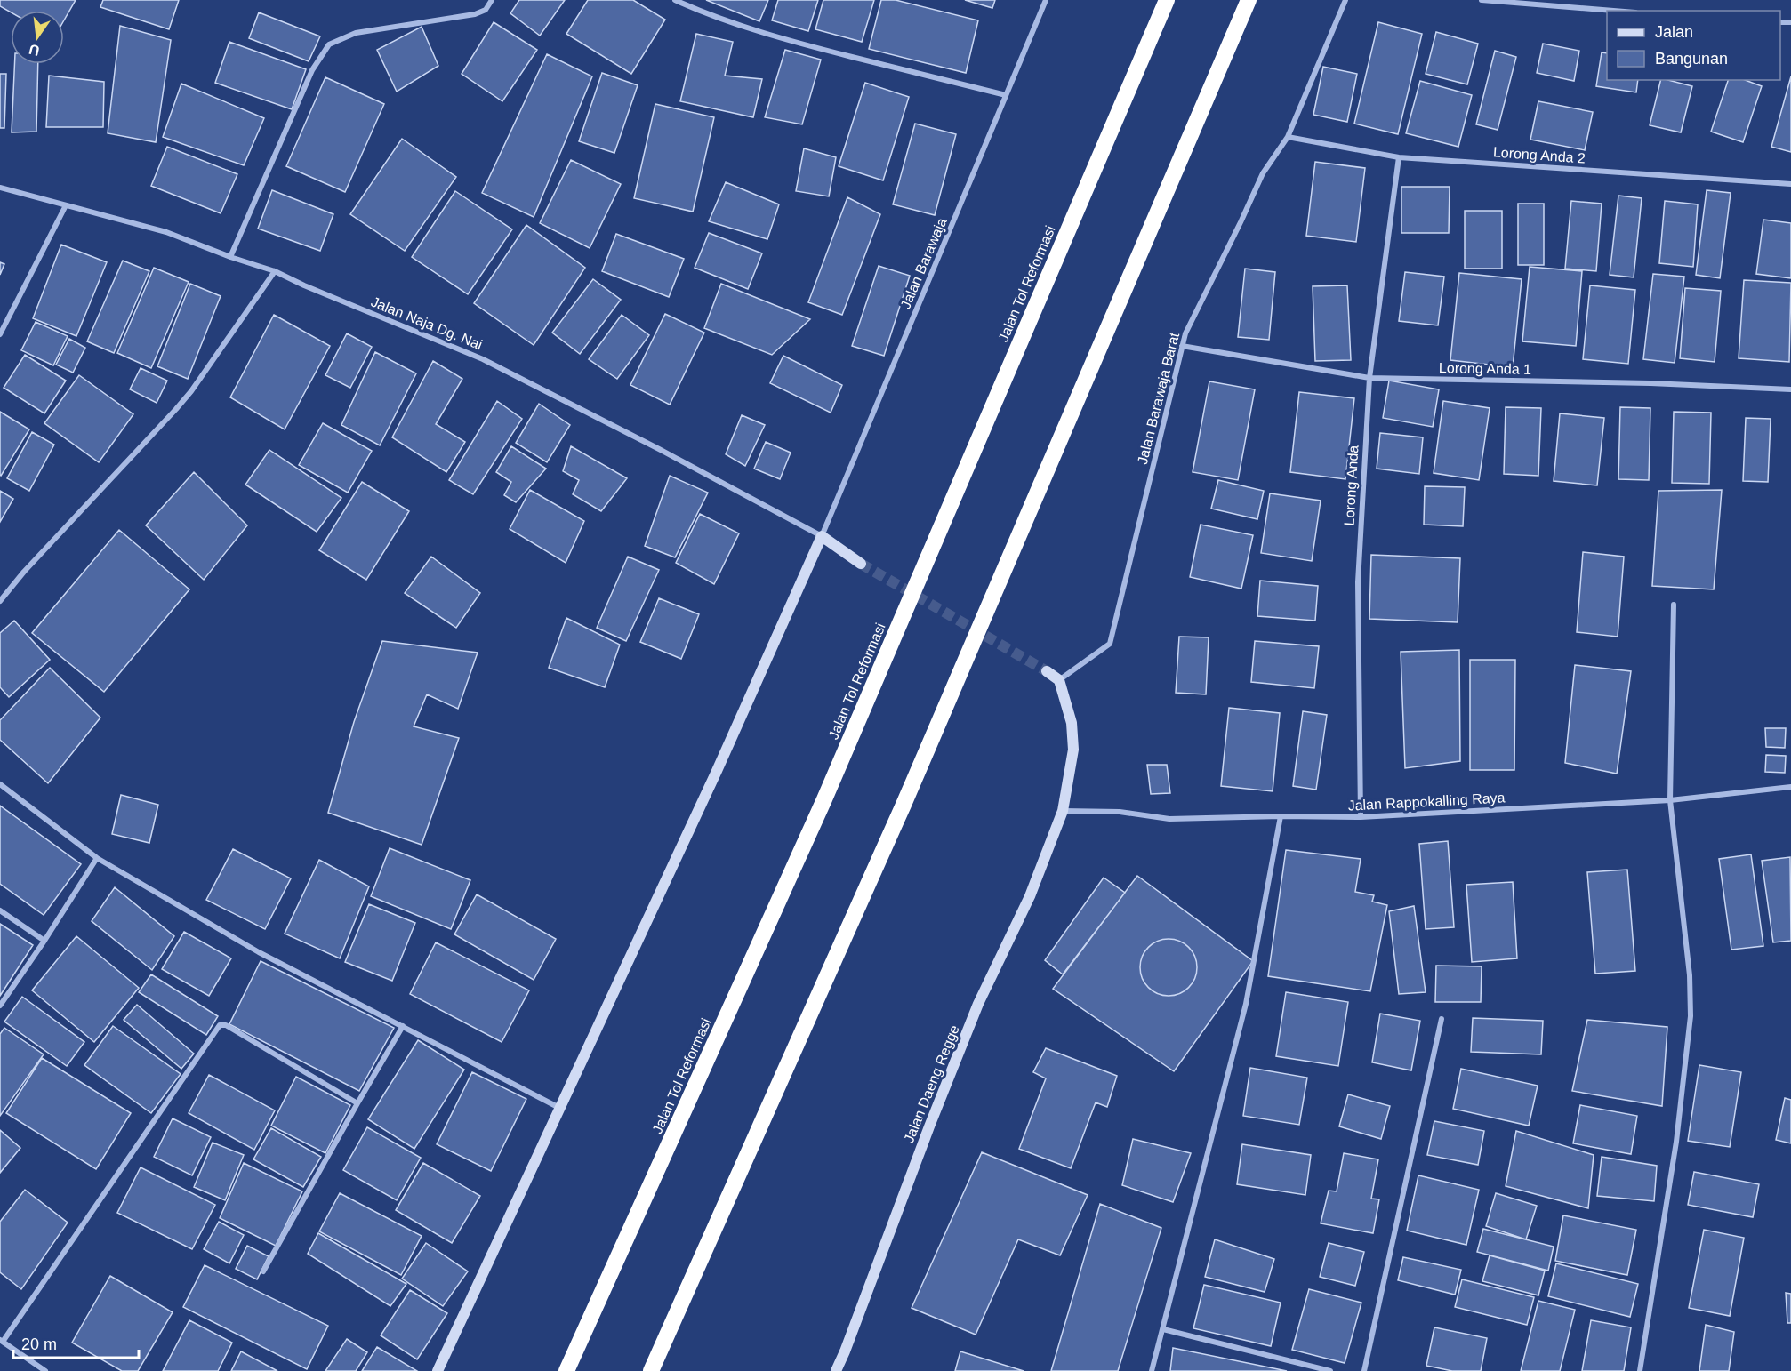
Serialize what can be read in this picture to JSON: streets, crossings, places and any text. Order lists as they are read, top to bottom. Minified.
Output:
{"streets":{"highway":["Jalan Tol Reformasi"],"street":["Lorong Anda 2","Jalan Barawaja","Jalan Naja Dg. Nai","Lorong Anda 1","Jalan Barawaja Barat","Lorong Anda","Jalan Rappokalling Raya","Jalan Daeng Regge"]},"crossings":[["Lorong Anda 2","Jalan Barawaja Barat"],["Lorong Anda 2","Lorong Anda"],["Jalan Barawaja","Jalan Naja Dg. Nai"],["Lorong Anda 1","Jalan Barawaja Barat"],["Lorong Anda 1","Lorong Anda"],["Jalan Barawaja Barat","Jalan Daeng Regge"],["Lorong Anda","Jalan Rappokalling Raya"],["Jalan Rappokalling Raya","Jalan Daeng Regge"]],"legend":["Jalan","Bangunan"],"scale_bar":"20 m","north":"bottom"}
